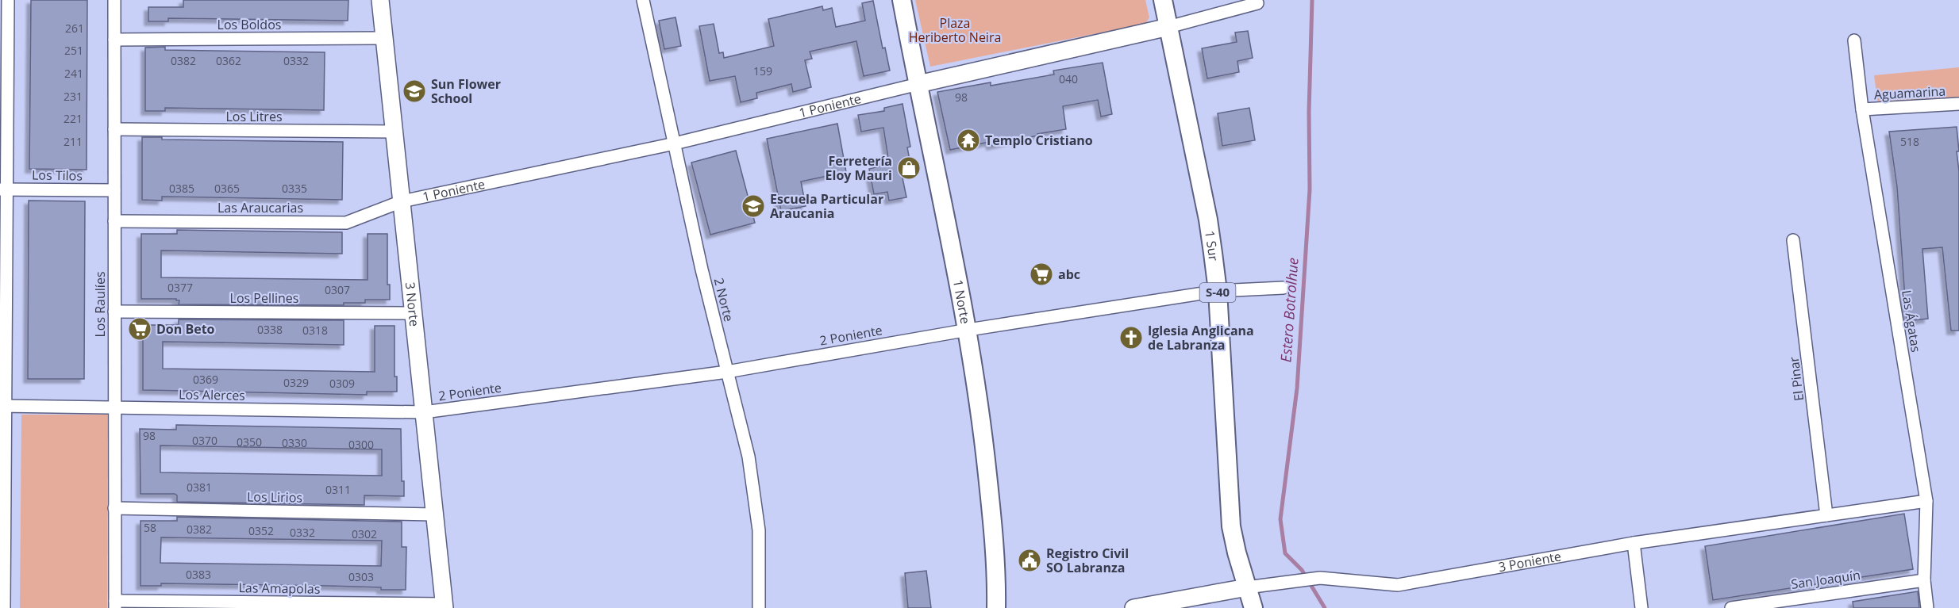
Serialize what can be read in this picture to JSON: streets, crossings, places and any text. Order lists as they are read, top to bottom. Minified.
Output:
{"streets":{"main road":["1 Sur","S-40","1 Norte"],"street":["Los Boldos","Aguamarina","1 Poniente","Los Litres","Los Tilos","Las Araucarias","Los Pellines","2 Norte","Los Raulíes","3 Norte","Las Ágatas","2 Poniente","El Pinar","Los Alerces","Los Lirios","3 Poniente","San Joaquín","Las Amapolas"]},"crossings":[["Los Boldos","Los Raulíes"],["Los Boldos","3 Norte"],["Aguamarina","Las Ágatas"],["1 Poniente","Las Araucarias"],["1 Poniente","1 Sur"],["1 Poniente","2 Norte"],["1 Poniente","1 Norte"],["1 Poniente","3 Norte"],["Los Litres","Los Raulíes"],["Los Litres","3 Norte"],["Los Tilos","Los Raulíes"],["Las Araucarias","Los Raulíes"],["Las Araucarias","3 Norte"],["1 Sur","2 Poniente"],["1 Sur","3 Poniente"],["Los Pellines","Los Raulíes"],["Los Pellines","3 Norte"],["2 Norte","2 Poniente"],["1 Norte","2 Poniente"],["Los Raulíes","Los Alerces"],["Los Raulíes","Los Lirios"],["Los Raulíes","Las Amapolas"],["3 Norte","2 Poniente"],["3 Norte","Los Alerces"],["3 Norte","Los Lirios"],["3 Norte","Las Amapolas"],["Las Ágatas","3 Poniente"],["Las Ágatas","San Joaquín"],["2 Poniente","Los Alerces"],["El Pinar","3 Poniente"]],"water":["Estero Botrolhue"],"parks":["Plaza Heriberto Neira"],"places":{"school or university":["Sun Flower School","Escuela Particular Araucania"],"temple":["Templo Cristiano"],"shop":["Ferretería Eloy Mauri"],"supermarket":["abc","Don Beto"],"church":["Iglesia Anglicana de Labranza"],"public building":["Registro Civil SO Labranza"]},"house_numbers":["261","251","0382","0362","0332","159","241","040","231","98","221","211","518","0385","0365","0335","0377","0307","0338","0318","0369","0329","0309","98","0370","0350","0330","0300","0381","0311","58","0382","0352","0332","0302","0383","0303"]}
